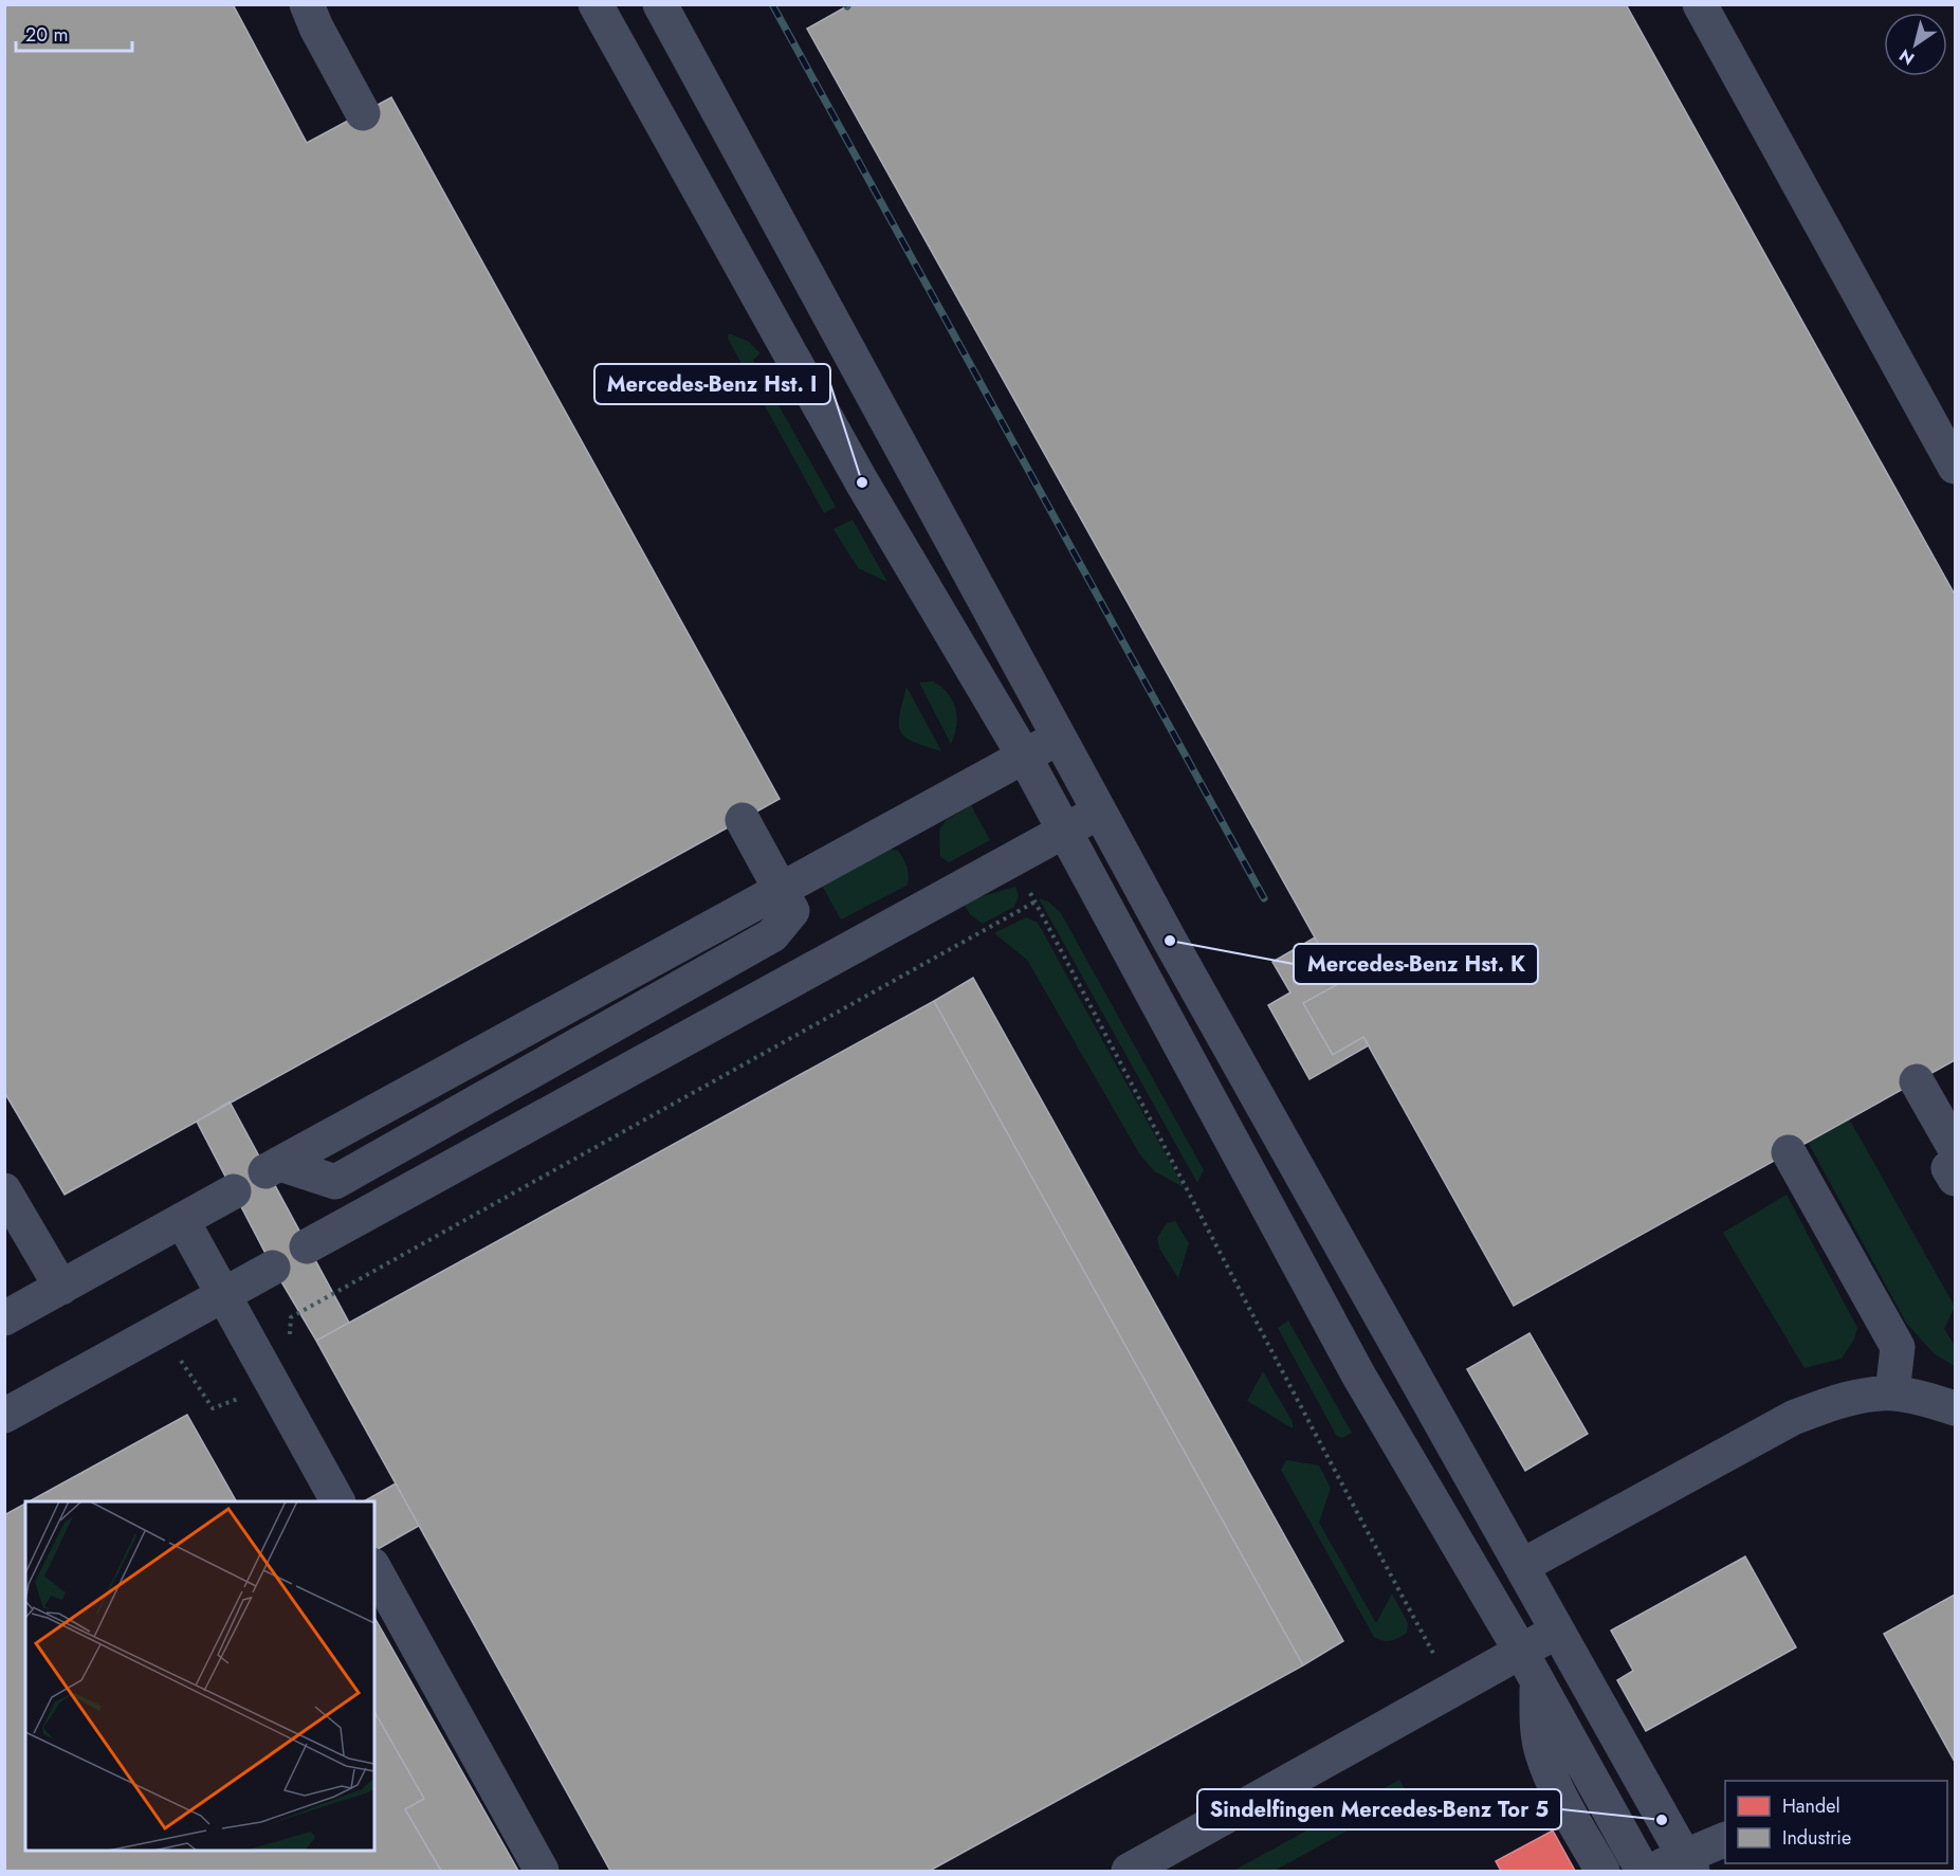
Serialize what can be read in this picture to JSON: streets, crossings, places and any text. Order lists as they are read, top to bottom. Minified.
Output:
{"places":["Mercedes-Benz Hst. I","Mercedes-Benz Hst. K","Sindelfingen Mercedes-Benz Tor 5"],"legend":["Handel","Industrie"],"scale_bar":"20 m","north":"bottom left"}
